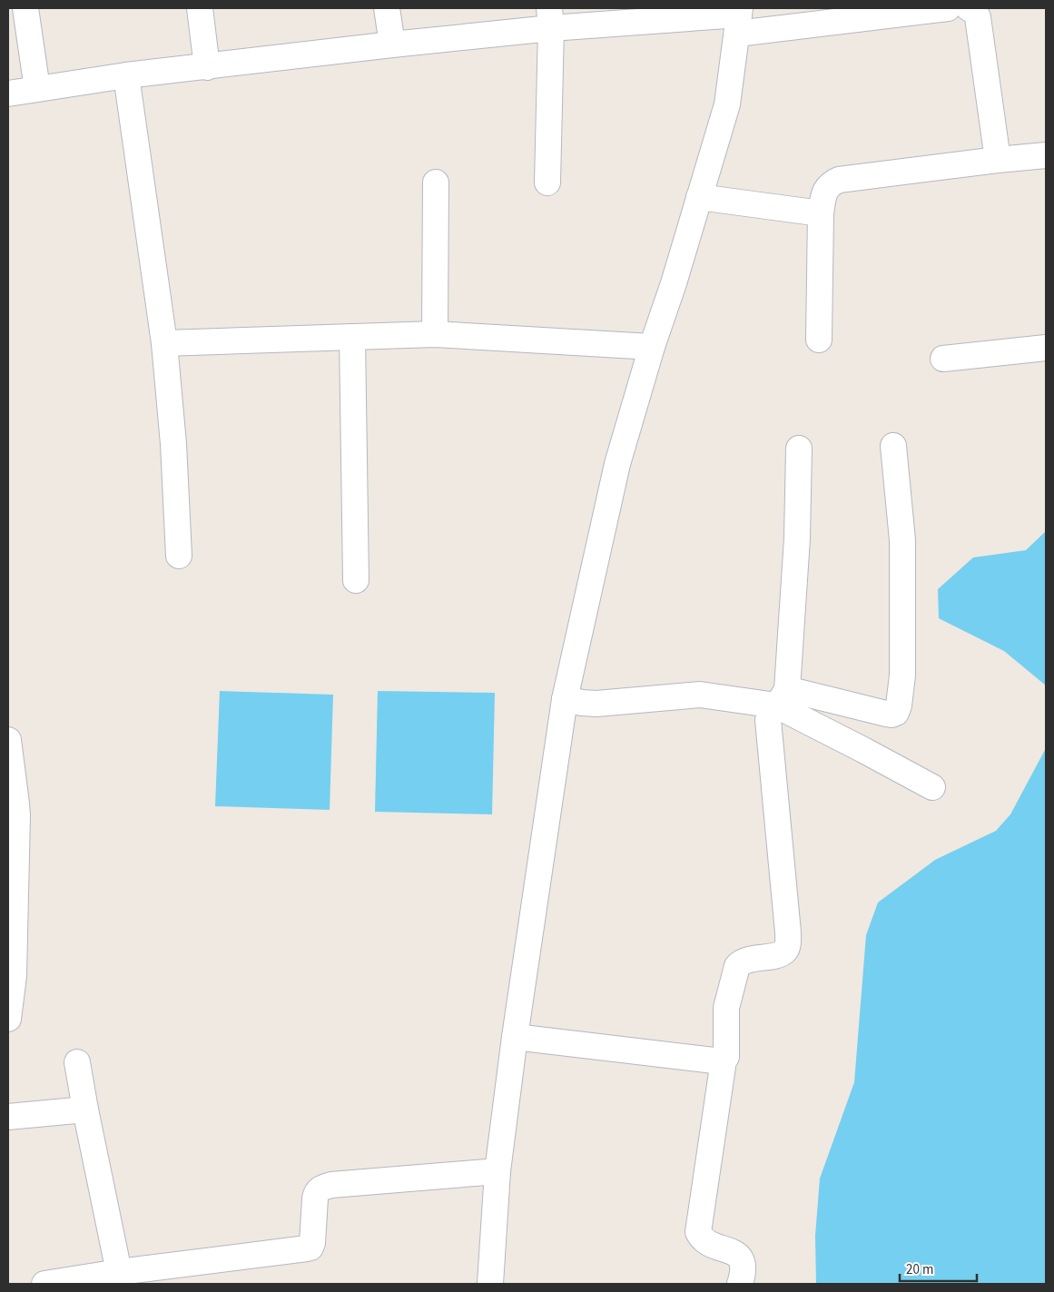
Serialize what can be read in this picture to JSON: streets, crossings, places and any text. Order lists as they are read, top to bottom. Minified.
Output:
{"scale_bar":"20 m"}
